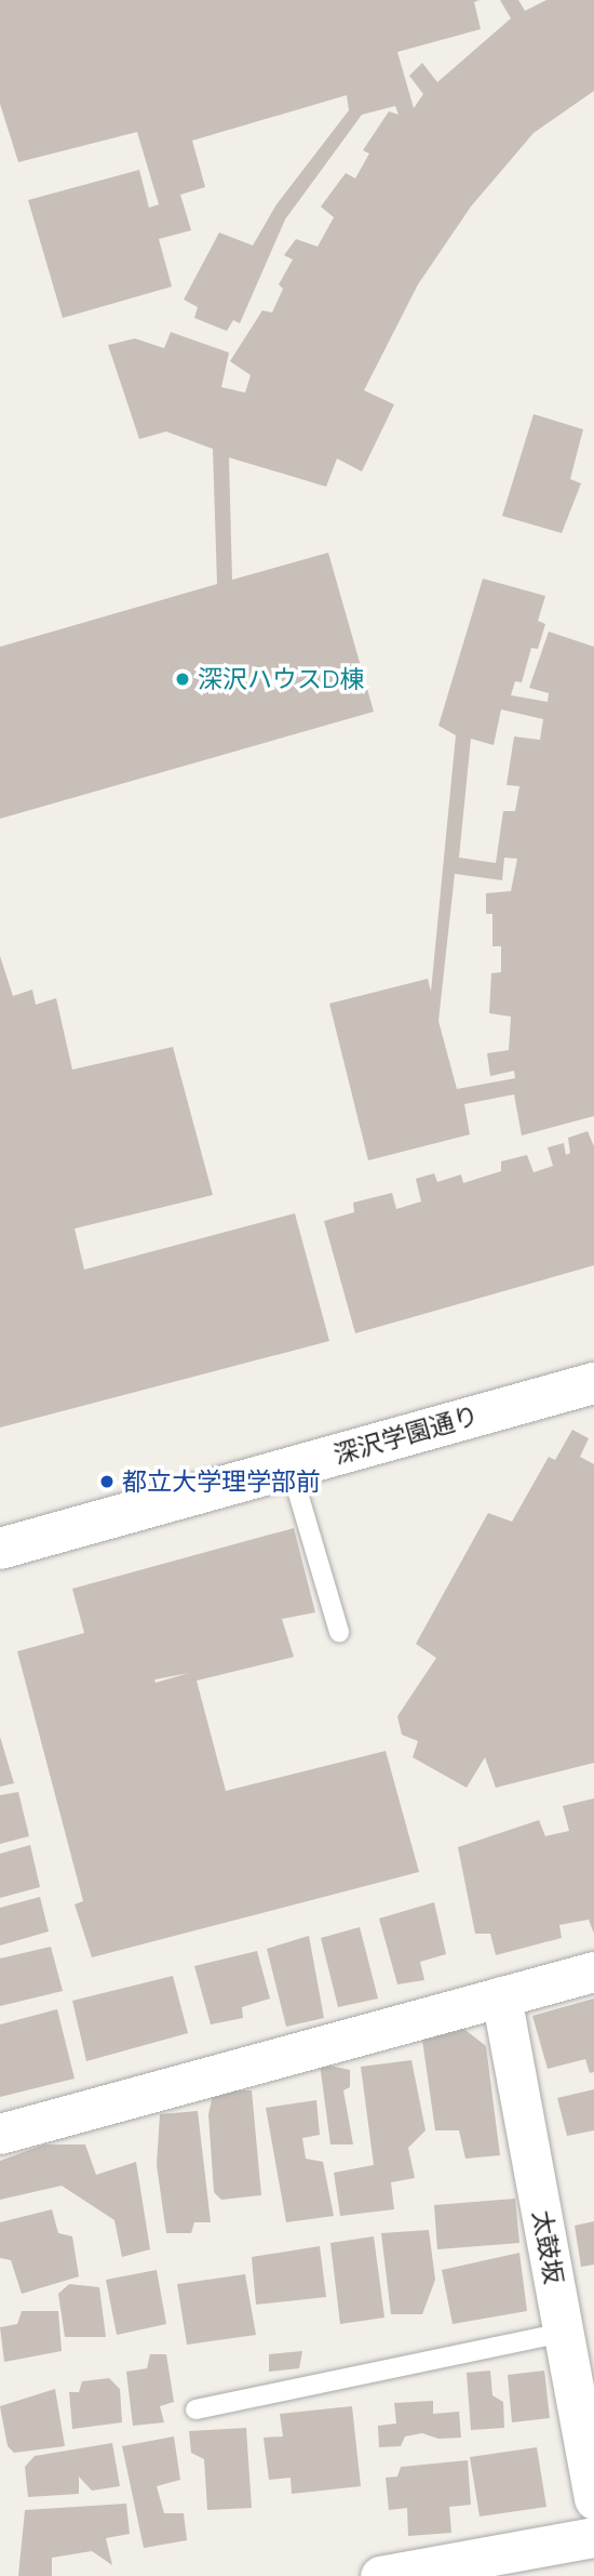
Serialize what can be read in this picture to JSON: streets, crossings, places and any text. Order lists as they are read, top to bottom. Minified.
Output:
{"streets":{"street":["深沢学園通り","太鼓坂"]},"places":["深沢ハウスD棟","都立大学理学部前"]}
